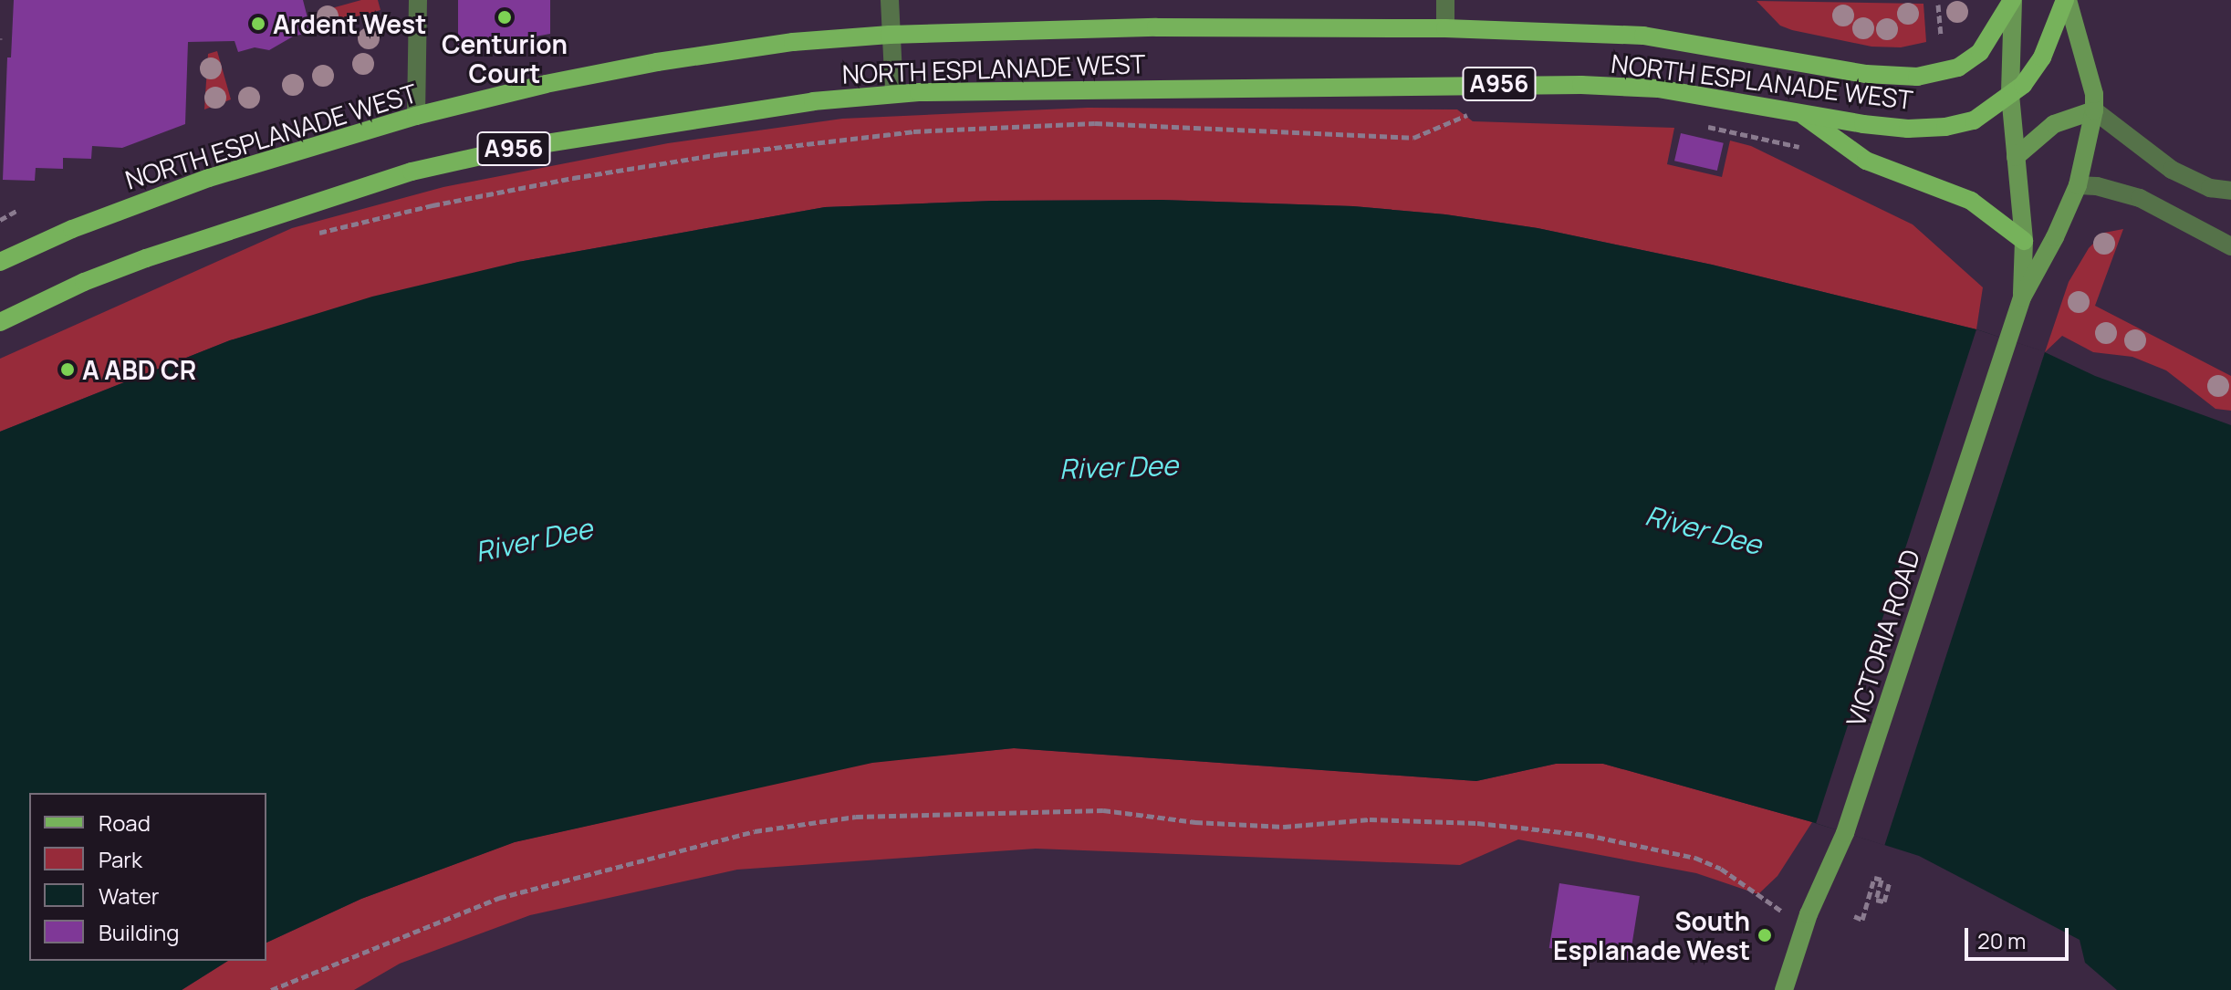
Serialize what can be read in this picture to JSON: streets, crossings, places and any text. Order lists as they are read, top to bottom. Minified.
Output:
{"streets":{"main road":["NORTH ESPLANADE WEST","A956"],"street":["VICTORIA ROAD"]},"crossings":[["NORTH ESPLANADE WEST","VICTORIA ROAD"]],"water":["River Dee"],"places":["Centurion Court","Ardent West","A ABD CR","South Esplanade West"],"legend":["Road","Park","Water","Building"],"scale_bar":"20 m"}
